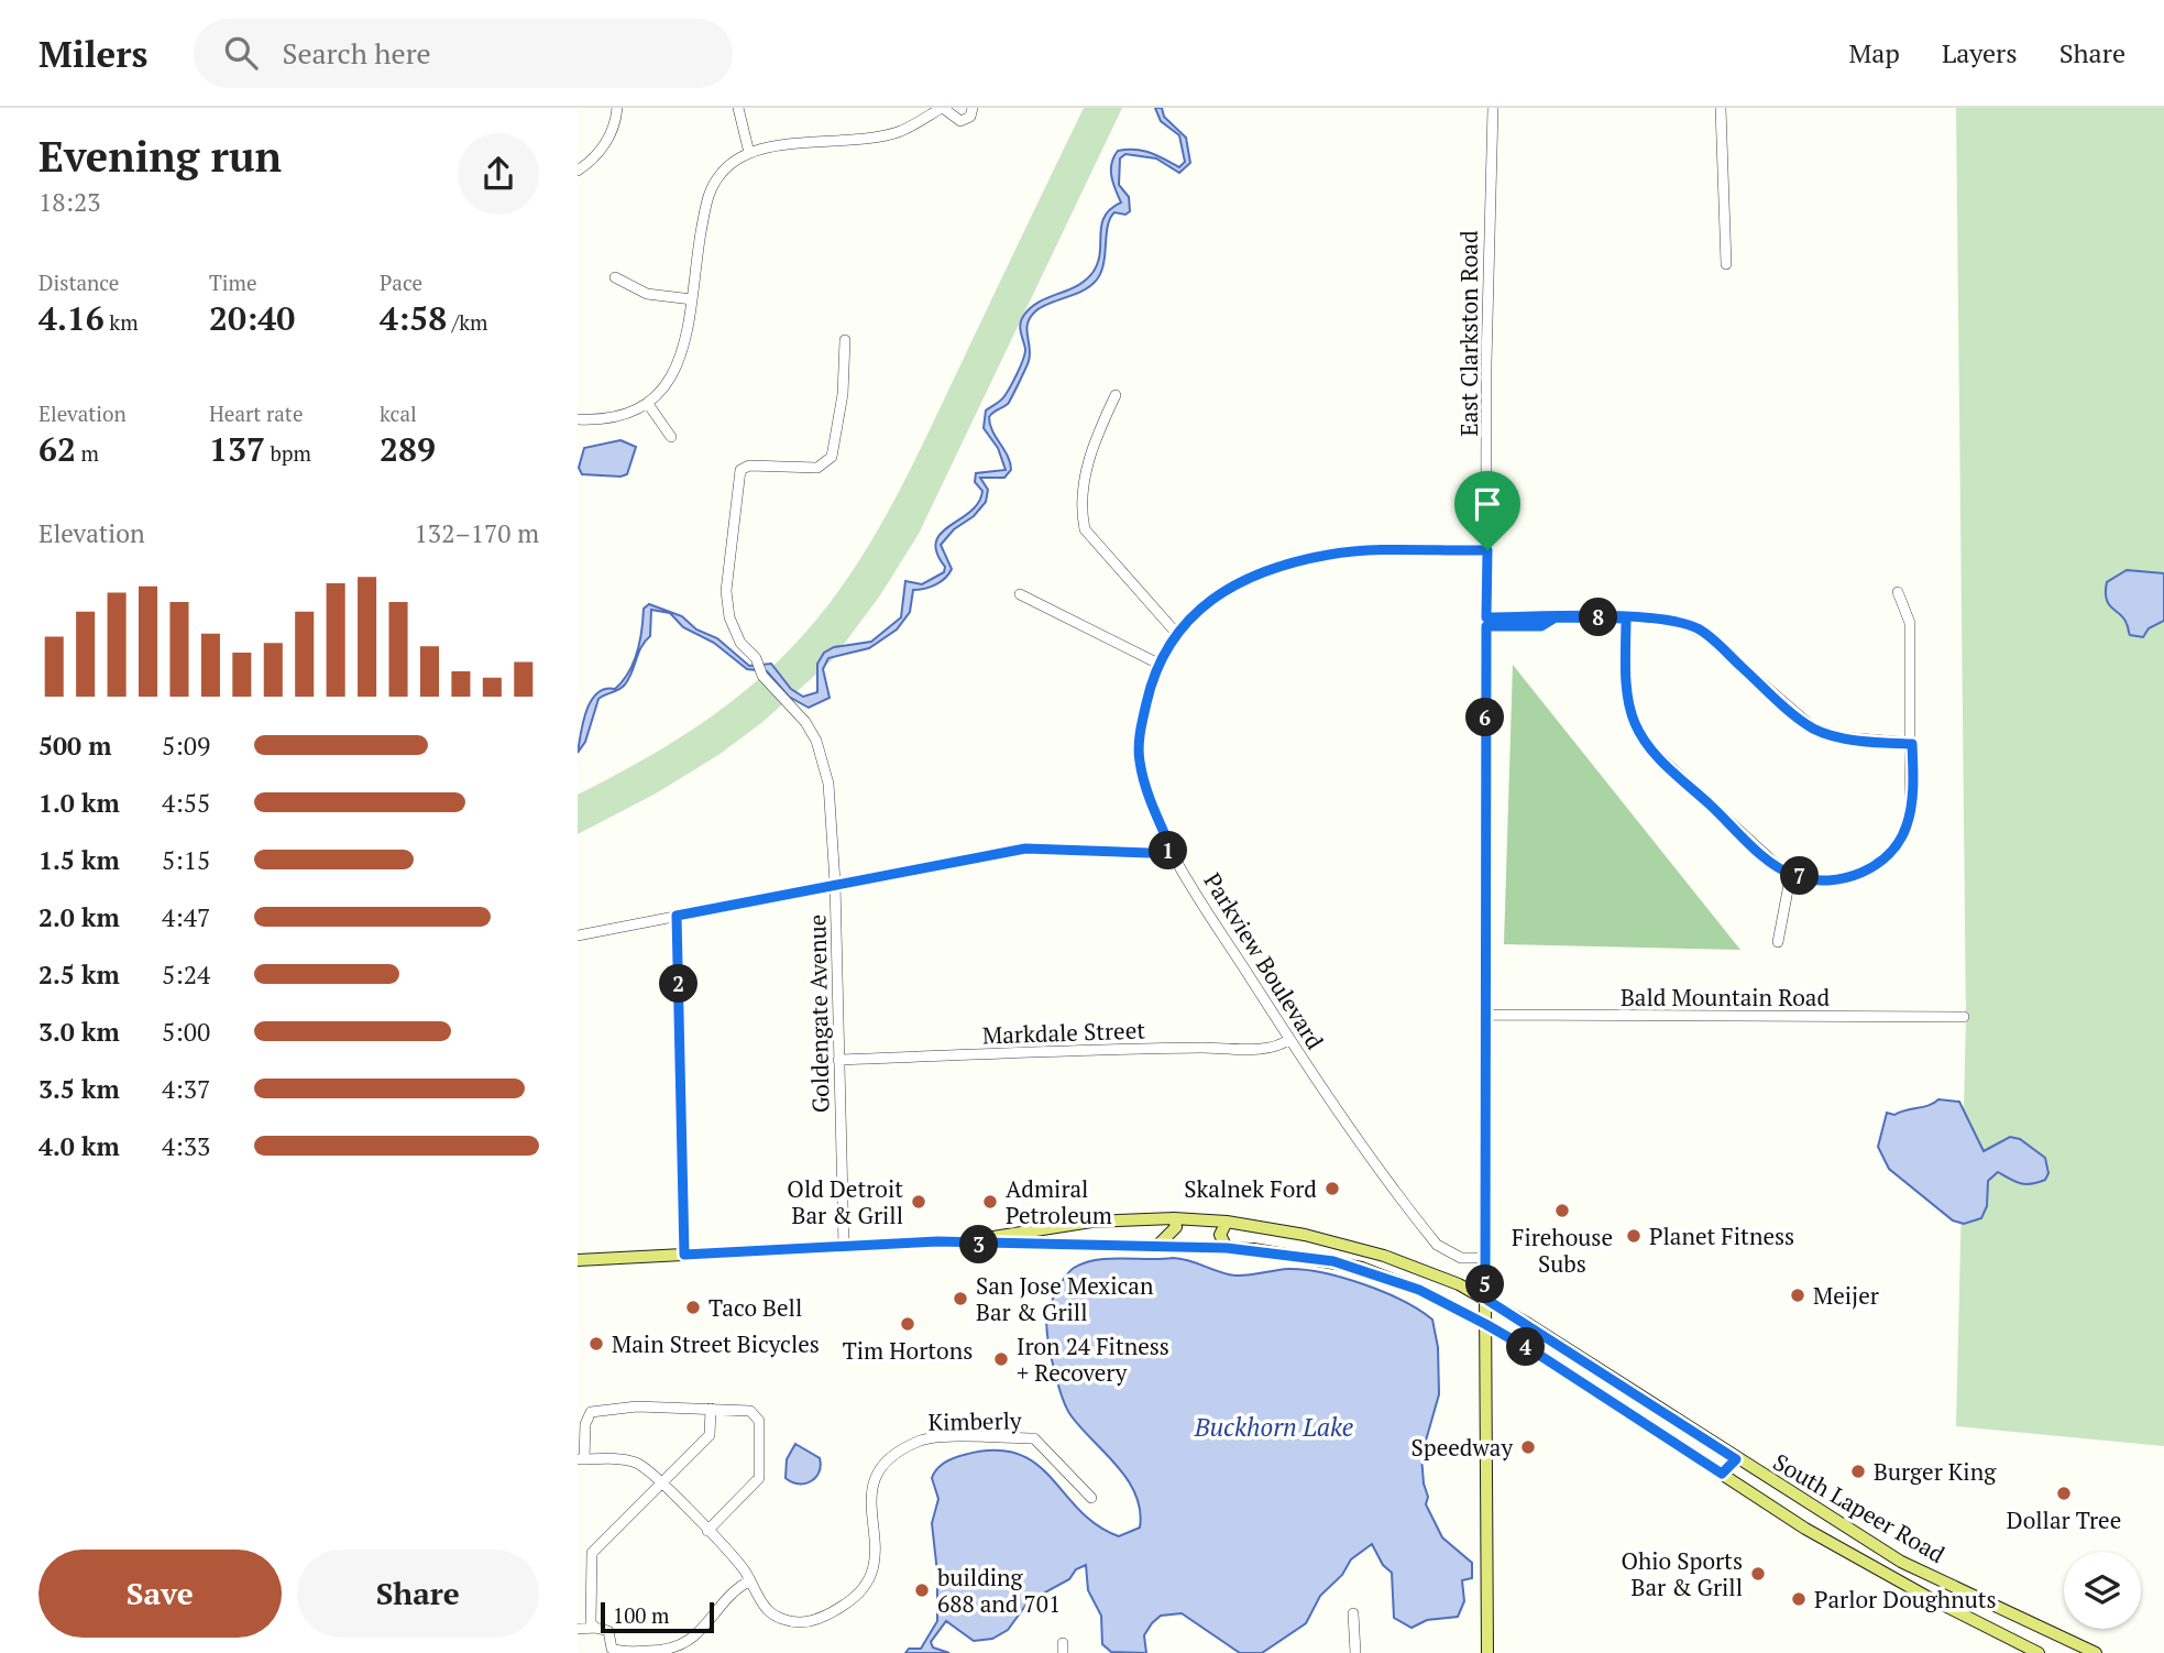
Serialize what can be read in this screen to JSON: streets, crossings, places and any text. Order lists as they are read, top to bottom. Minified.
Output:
{"streets":{"main road":["South Lapeer Road"],"street":["East Clarkston Road","Parkview Boulevard","Bald Mountain Road","Goldengate Avenue","Markdale Street","Kimberly"]},"crossings":[["East Clarkston Road","Parkview Boulevard"],["East Clarkston Road","Bald Mountain Road"],["East Clarkston Road","South Lapeer Road"],["Parkview Boulevard","Markdale Street"],["Goldengate Avenue","Markdale Street"],["Goldengate Avenue","South Lapeer Road"]],"water":["Buckhorn Lake"],"places":["Skalnek Ford","Old Detroit Bar & Grill","Admiral Petroleum","Firehouse Subs","Planet Fitness","Meijer","San Jose Mexican Bar & Grill","Taco Bell","Tim Hortons","Main Street Bicycles","Iron 24 Fitness + Recovery","Speedway","Burger King","Dollar Tree","Ohio Sports Bar & Grill","building 688 and 701","Parlor Doughnuts"],"scale_bar":"100 m","page":{"header":"Milers","search":"Search here","nav":["Map","Layers","Share"],"heading":["Evening run","18:23"],"stats":[["Distance","4.16 km"],["Time","20:40"],["Pace","4:58 /km"],["Elevation","62 m"],["Heart rate","137 bpm"],["kcal","289"]],"chart":["Elevation","132–170 m"],"pins":["8","6","1","7","2","3","5","4"],"list":[{"name":"500 m","note":"5:09"},{"name":"1.0 km","note":"4:55"},{"name":"1.5 km","note":"5:15"},{"name":"2.0 km","note":"4:47"},{"name":"2.5 km","note":"5:24"},{"name":"3.0 km","note":"5:00"},{"name":"3.5 km","note":"4:37"},{"name":"4.0 km","note":"4:33"}],"buttons":["Save","Share"],"scale":"100 m"}}
